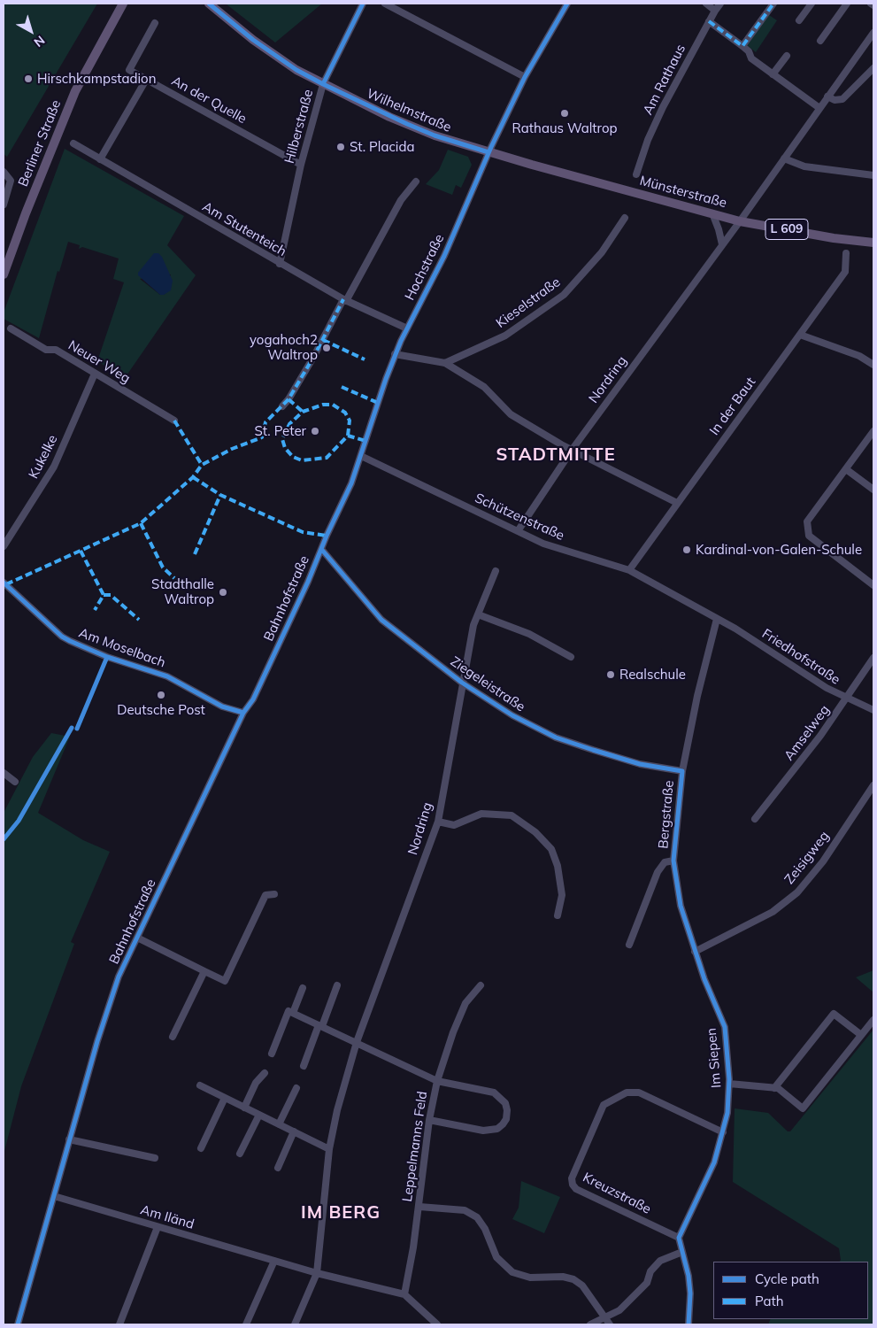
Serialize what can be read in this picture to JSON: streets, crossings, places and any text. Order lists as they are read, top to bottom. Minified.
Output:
{"streets":{"main road":["Wilhelmstraße","Berliner Straße","Münsterstraße","L 609"],"street":["Am Rathaus","An der Quelle","Hilberstraße","Am Stutenteich","Hochstraße","Kieselstraße","Neuer Weg","Nordring","In der Baut","Kukelke","Schützenstraße","Bahnhofstraße","Am Moselbach","Friedhofstraße","Ziegeleistraße","Amselweg","Bergstraße","Zeisigweg","Im Siepen","Leppelmanns Feld","Kreuzstraße","Am Iländ"]},"crossings":[["An der Quelle","Hilberstraße"],["Wilhelmstraße","Hilberstraße"],["Wilhelmstraße","Münsterstraße"],["Wilhelmstraße","L 609"],["Wilhelmstraße","Hochstraße"],["Hilberstraße","Am Stutenteich"],["Hilberstraße","L 609"],["Münsterstraße","Hochstraße"],["Münsterstraße","Nordring"],["Am Stutenteich","Hochstraße"],["Hochstraße","Schützenstraße"],["Hochstraße","Bahnhofstraße"],["Hochstraße","Ziegeleistraße"],["Neuer Weg","Kukelke"],["Nordring","Schützenstraße"],["Nordring","Ziegeleistraße"],["Nordring","Am Iländ"],["In der Baut","Schützenstraße"],["Schützenstraße","Friedhofstraße"],["Schützenstraße","Bergstraße"],["Bahnhofstraße","Am Moselbach"],["Bahnhofstraße","Ziegeleistraße"],["Bahnhofstraße","Am Iländ"],["Friedhofstraße","Amselweg"],["Friedhofstraße","Bergstraße"],["Ziegeleistraße","Bergstraße"],["Bergstraße","Im Siepen"],["Zeisigweg","Im Siepen"],["Im Siepen","Kreuzstraße"]],"districts":["STADTMITTE","IM BERG"],"places":["Hirschkampstadion","Rathaus Waltrop","St. Placida","yogahoch2 Waltrop","St. Peter","Kardinal-von-Galen-Schule","Stadthalle Waltrop","Realschule","Deutsche Post"],"legend":["Cycle path","Path"],"north":"bottom right"}
